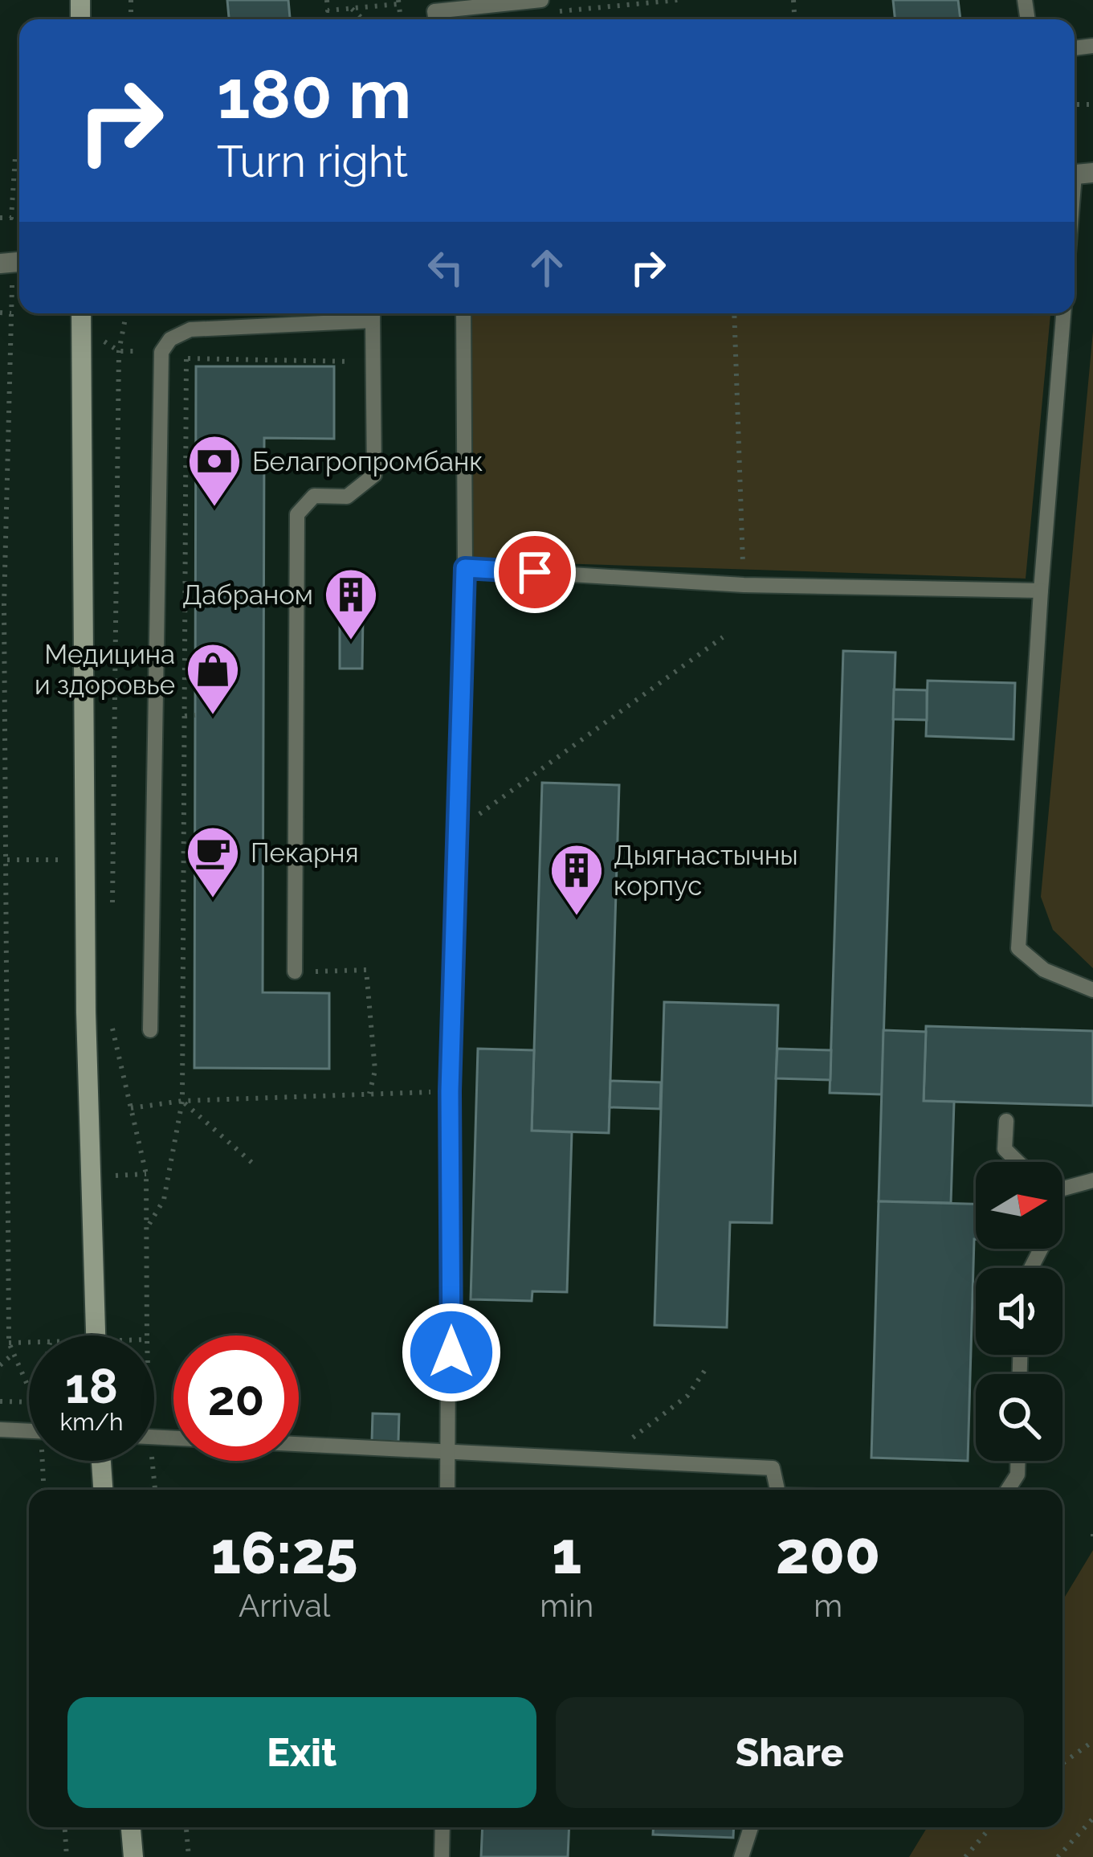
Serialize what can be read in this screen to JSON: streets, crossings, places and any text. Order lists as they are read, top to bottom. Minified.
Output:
{"places":{"bank":["Белагропромбанк"],"building":["Дабраном","Дыягнастычны корпус"],"shop":["Медицина и здоровье"],"cafe":["Пекарня"]},"north":"right","page":{"turn":["180 m","Turn right"],"speed":"18 km/h","limit":"20","eta":["16:25","Arrival","1","min","200","m"],"buttons":["Exit","Share"]}}
